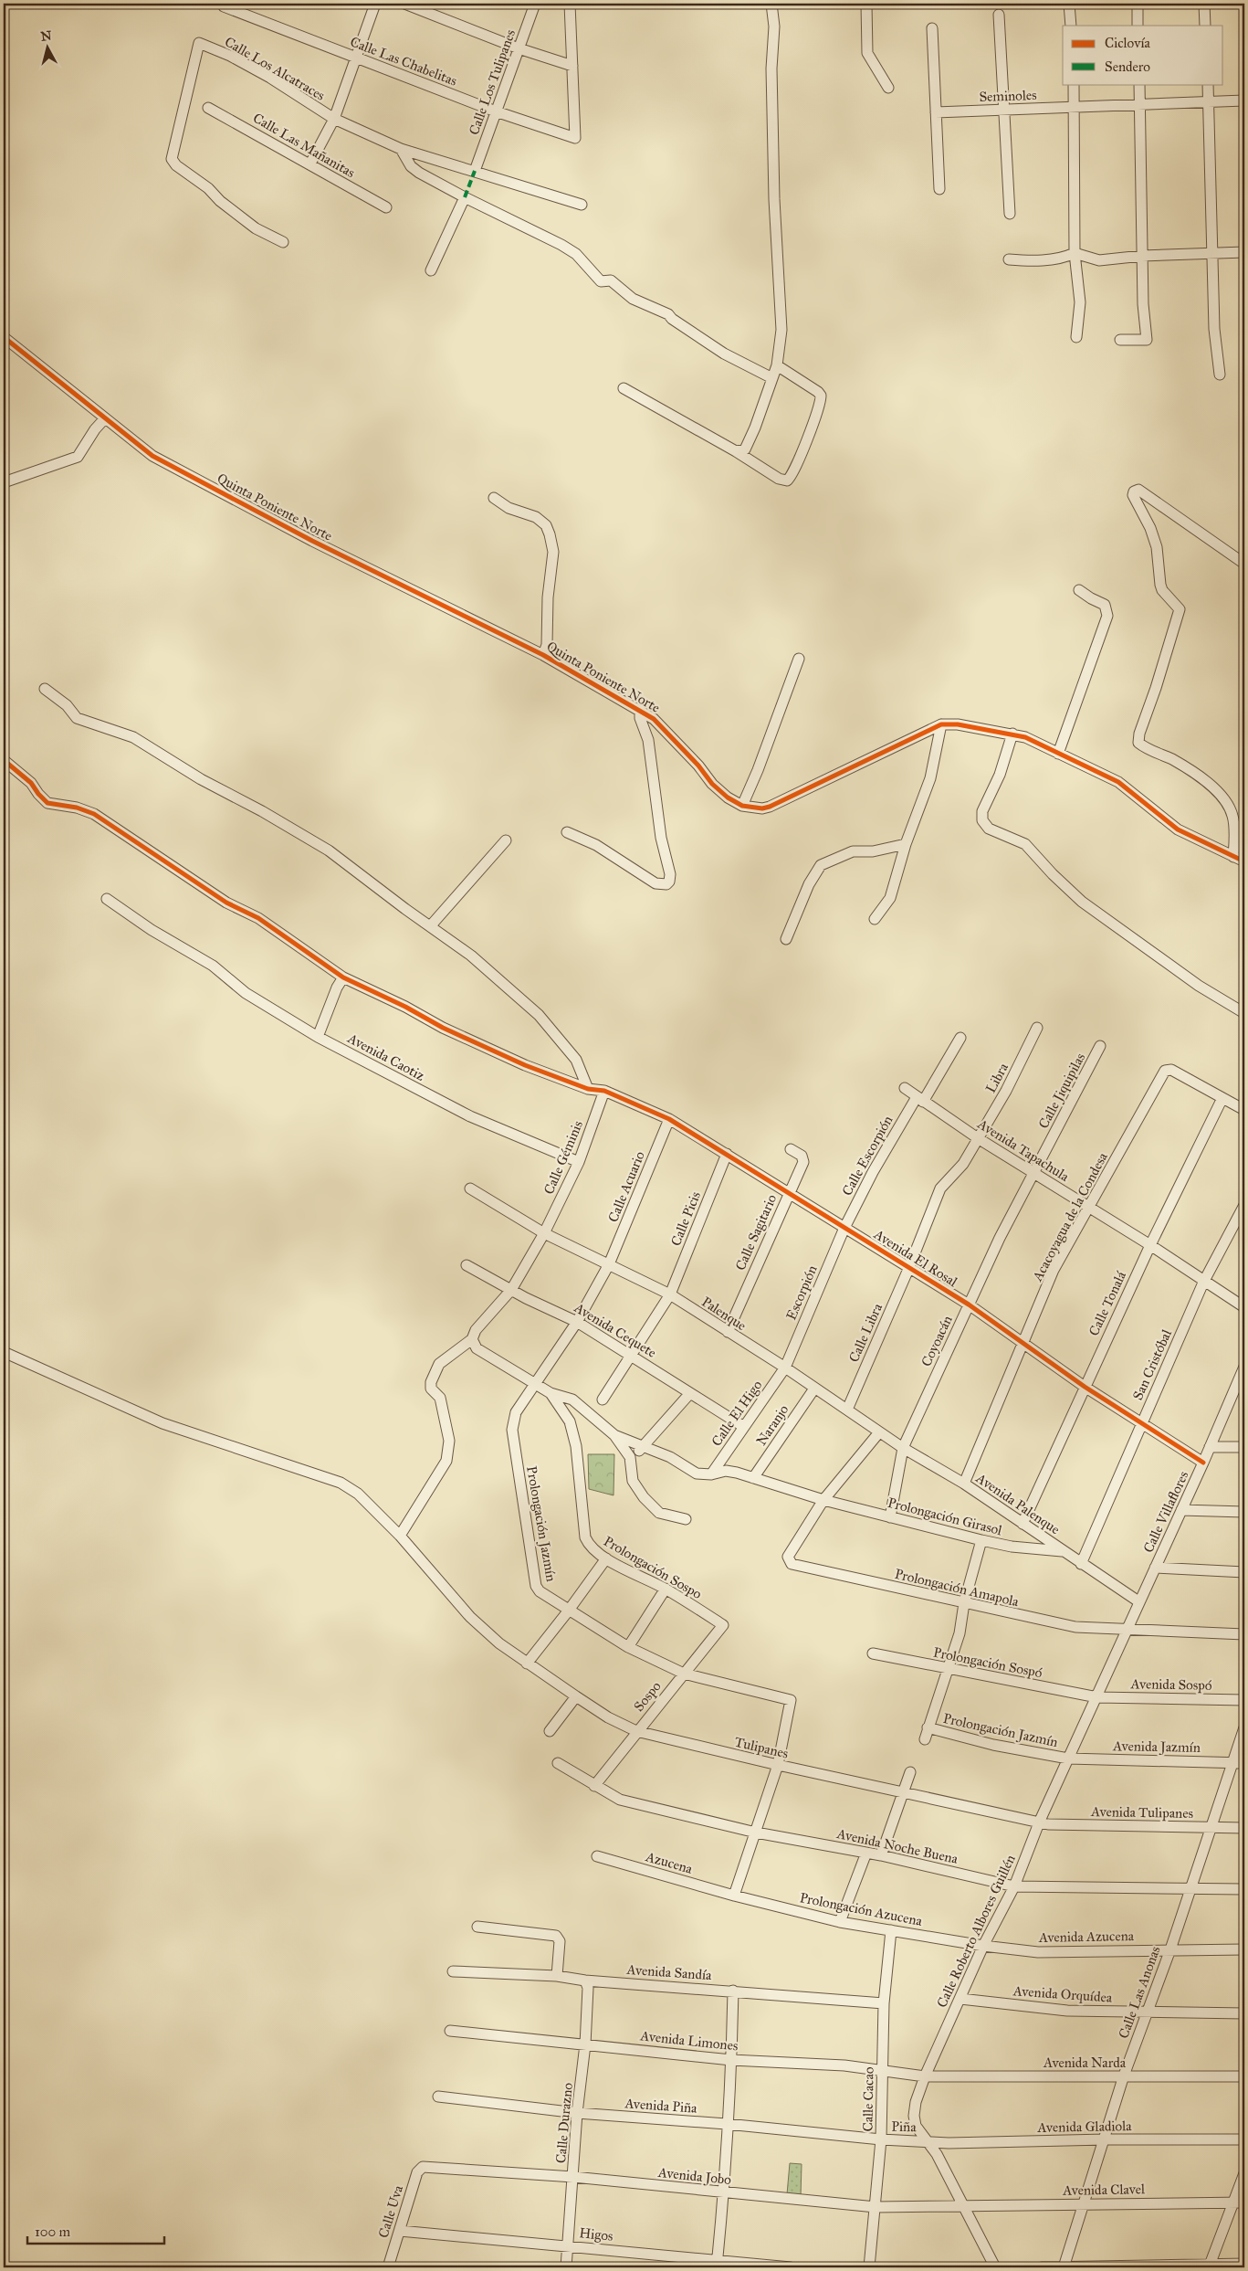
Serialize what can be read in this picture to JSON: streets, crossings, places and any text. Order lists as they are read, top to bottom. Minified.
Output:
{"streets":{"street":["Calle Las Chabelitas","Calle Los Alcatraces","Calle Los Tulipanes","Seminoles","Calle Las Mañanitas","Quinta Poniente Norte","Avenida Caotiz","Libra","Calle Jiquipilas","Avenida Tapachula","Calle Escorpión","Calle Géminis","Calle Acuario","Acacoyagua de la Condesa","Calle Picis","Calle Sagitario","Avenida El Rosal","Escorpión","Calle Tonalá","Palenque","Avenida Cequete","Calle Libra","Coyoacán","San Cristóbal","Calle El Higo","Naranjo","Avenida Palenque","Calle Villaflores","Prolongación Girasol","Prolongación Jazmín","Prolongación Sospo","Prolongación Amapola","Prolongación Sospó","Avenida Sospó","Sospo","Avenida Jazmín","Tulipanes","Avenida Tulipanes","Avenida Noche Buena","Azucena","Prolongación Azucena","Calle Roberto Albores Guillén","Avenida Azucena","Avenida Sandía","Calle Las Anonas","Avenida Orquídea","Avenida Limones","Avenida Narda","Calle Cacao","Avenida Piña","Calle Durazno","Piña","Avenida Gladiola","Avenida Jobo","Avenida Clavel","Calle Uva","Higos"]},"crossings":[["Calle Las Chabelitas","Calle Los Tulipanes"],["Calle Los Alcatraces","Calle Los Tulipanes"],["Avenida Caotiz","Calle Géminis"],["Libra","Avenida Tapachula"],["Libra","Avenida El Rosal"],["Libra","Calle Libra"],["Calle Jiquipilas","Avenida Tapachula"],["Calle Jiquipilas","Coyoacán"],["Avenida Tapachula","Calle Escorpión"],["Avenida Tapachula","Acacoyagua de la Condesa"],["Avenida Tapachula","Calle Tonalá"],["Avenida Tapachula","Coyoacán"],["Avenida Tapachula","San Cristóbal"],["Calle Escorpión","Avenida El Rosal"],["Calle Escorpión","Escorpión"],["Calle Géminis","Avenida El Rosal"],["Calle Géminis","Palenque"],["Calle Géminis","Avenida Cequete"],["Calle Acuario","Avenida El Rosal"],["Calle Acuario","Palenque"],["Calle Acuario","Avenida Cequete"],["Calle Acuario","Prolongación Jazmín"],["Acacoyagua de la Condesa","Avenida El Rosal"],["Acacoyagua de la Condesa","Calle Tonalá"],["Acacoyagua de la Condesa","Avenida Palenque"],["Calle Picis","Avenida El Rosal"],["Calle Picis","Palenque"],["Calle Picis","Avenida Cequete"],["Calle Sagitario","Avenida El Rosal"],["Calle Sagitario","Palenque"],["Avenida El Rosal","Escorpión"],["Avenida El Rosal","Calle Tonalá"],["Avenida El Rosal","Calle Libra"],["Avenida El Rosal","Coyoacán"],["Avenida El Rosal","San Cristóbal"],["Avenida El Rosal","Calle Villaflores"],["Escorpión","Palenque"],["Escorpión","Calle El Higo"],["Calle Tonalá","Avenida Palenque"],["Palenque","Calle Libra"],["Palenque","Calle El Higo"],["Palenque","Naranjo"],["Palenque","Avenida Palenque"],["Avenida Cequete","Calle El Higo"],["Avenida Cequete","Prolongación Jazmín"],["Coyoacán","Avenida Palenque"],["Coyoacán","Prolongación Girasol"],["San Cristóbal","Avenida Palenque"],["Calle El Higo","Prolongación Girasol"],["Naranjo","Prolongación Girasol"],["Avenida Palenque","Calle Villaflores"],["Avenida Palenque","Prolongación Girasol"],["Avenida Palenque","Calle Roberto Albores Guillén"],["Calle Villaflores","Calle Roberto Albores Guillén"],["Prolongación Girasol","Prolongación Amapola"],["Prolongación Jazmín","Sospo"],["Prolongación Jazmín","Avenida Jazmín"],["Prolongación Jazmín","Tulipanes"],["Prolongación Jazmín","Calle Roberto Albores Guillén"],["Prolongación Sospo","Sospo"],["Prolongación Amapola","Calle Roberto Albores Guillén"],["Prolongación Sospó","Avenida Sospó"],["Prolongación Sospó","Calle Roberto Albores Guillén"],["Avenida Sospó","Calle Roberto Albores Guillén"],["Sospo","Tulipanes"],["Sospo","Avenida Noche Buena"],["Avenida Jazmín","Calle Roberto Albores Guillén"],["Avenida Jazmín","Calle Las Anonas"],["Tulipanes","Avenida Tulipanes"],["Tulipanes","Calle Roberto Albores Guillén"],["Avenida Tulipanes","Calle Roberto Albores Guillén"],["Avenida Tulipanes","Calle Las Anonas"],["Avenida Noche Buena","Calle Roberto Albores Guillén"],["Avenida Noche Buena","Calle Las Anonas"],["Azucena","Prolongación Azucena"],["Prolongación Azucena","Calle Roberto Albores Guillén"],["Prolongación Azucena","Avenida Azucena"],["Prolongación Azucena","Calle Cacao"],["Calle Roberto Albores Guillén","Avenida Azucena"],["Calle Roberto Albores Guillén","Avenida Orquídea"],["Calle Roberto Albores Guillén","Avenida Limones"],["Calle Roberto Albores Guillén","Avenida Narda"],["Calle Roberto Albores Guillén","Piña"],["Calle Roberto Albores Guillén","Avenida Gladiola"],["Calle Roberto Albores Guillén","Avenida Jobo"],["Calle Roberto Albores Guillén","Avenida Clavel"],["Avenida Azucena","Calle Las Anonas"],["Avenida Sandía","Calle Cacao"],["Avenida Sandía","Calle Durazno"],["Calle Las Anonas","Avenida Orquídea"],["Calle Las Anonas","Avenida Narda"],["Calle Las Anonas","Avenida Gladiola"],["Calle Las Anonas","Avenida Clavel"],["Avenida Limones","Avenida Narda"],["Avenida Limones","Calle Cacao"],["Avenida Limones","Calle Durazno"],["Calle Cacao","Avenida Piña"],["Calle Cacao","Piña"],["Calle Cacao","Avenida Jobo"],["Avenida Piña","Calle Durazno"],["Avenida Piña","Piña"],["Calle Durazno","Avenida Jobo"],["Calle Durazno","Higos"],["Piña","Avenida Gladiola"],["Avenida Jobo","Avenida Clavel"],["Avenida Jobo","Calle Uva"],["Calle Uva","Higos"]],"legend":["Ciclovía","Sendero"],"scale_bar":"100 m","north":"top"}
